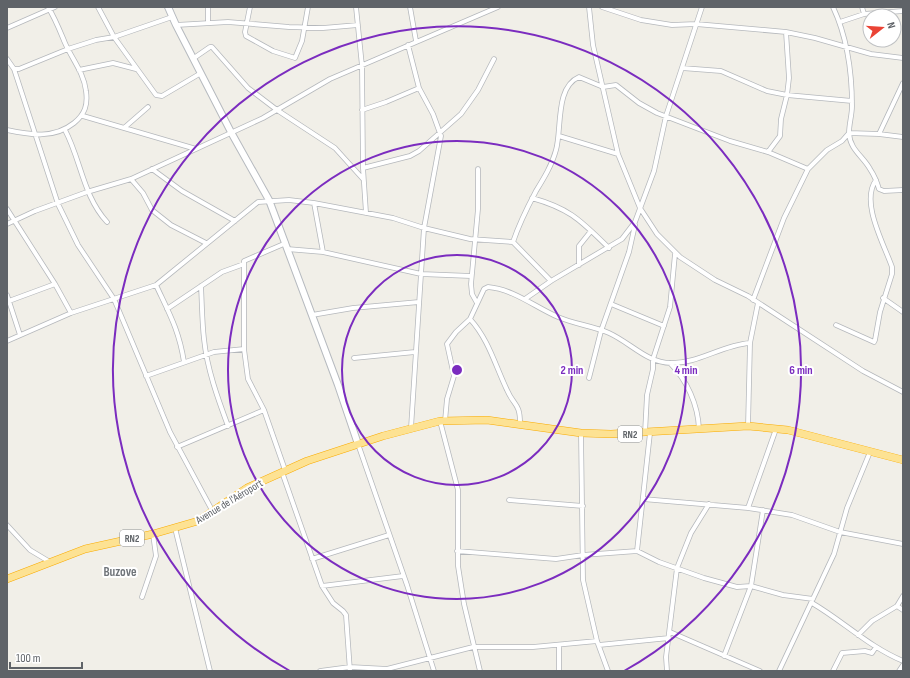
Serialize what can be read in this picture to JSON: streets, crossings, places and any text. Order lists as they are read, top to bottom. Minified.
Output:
{"streets":{"highway":["RN2","Avenue de l'Aéroport"]},"crossings":[["RN2","Avenue de l'Aéroport"]],"districts":["Buzove"],"scale_bar":"100 m","north":"right","rings":["2 min","4 min","6 min"]}
